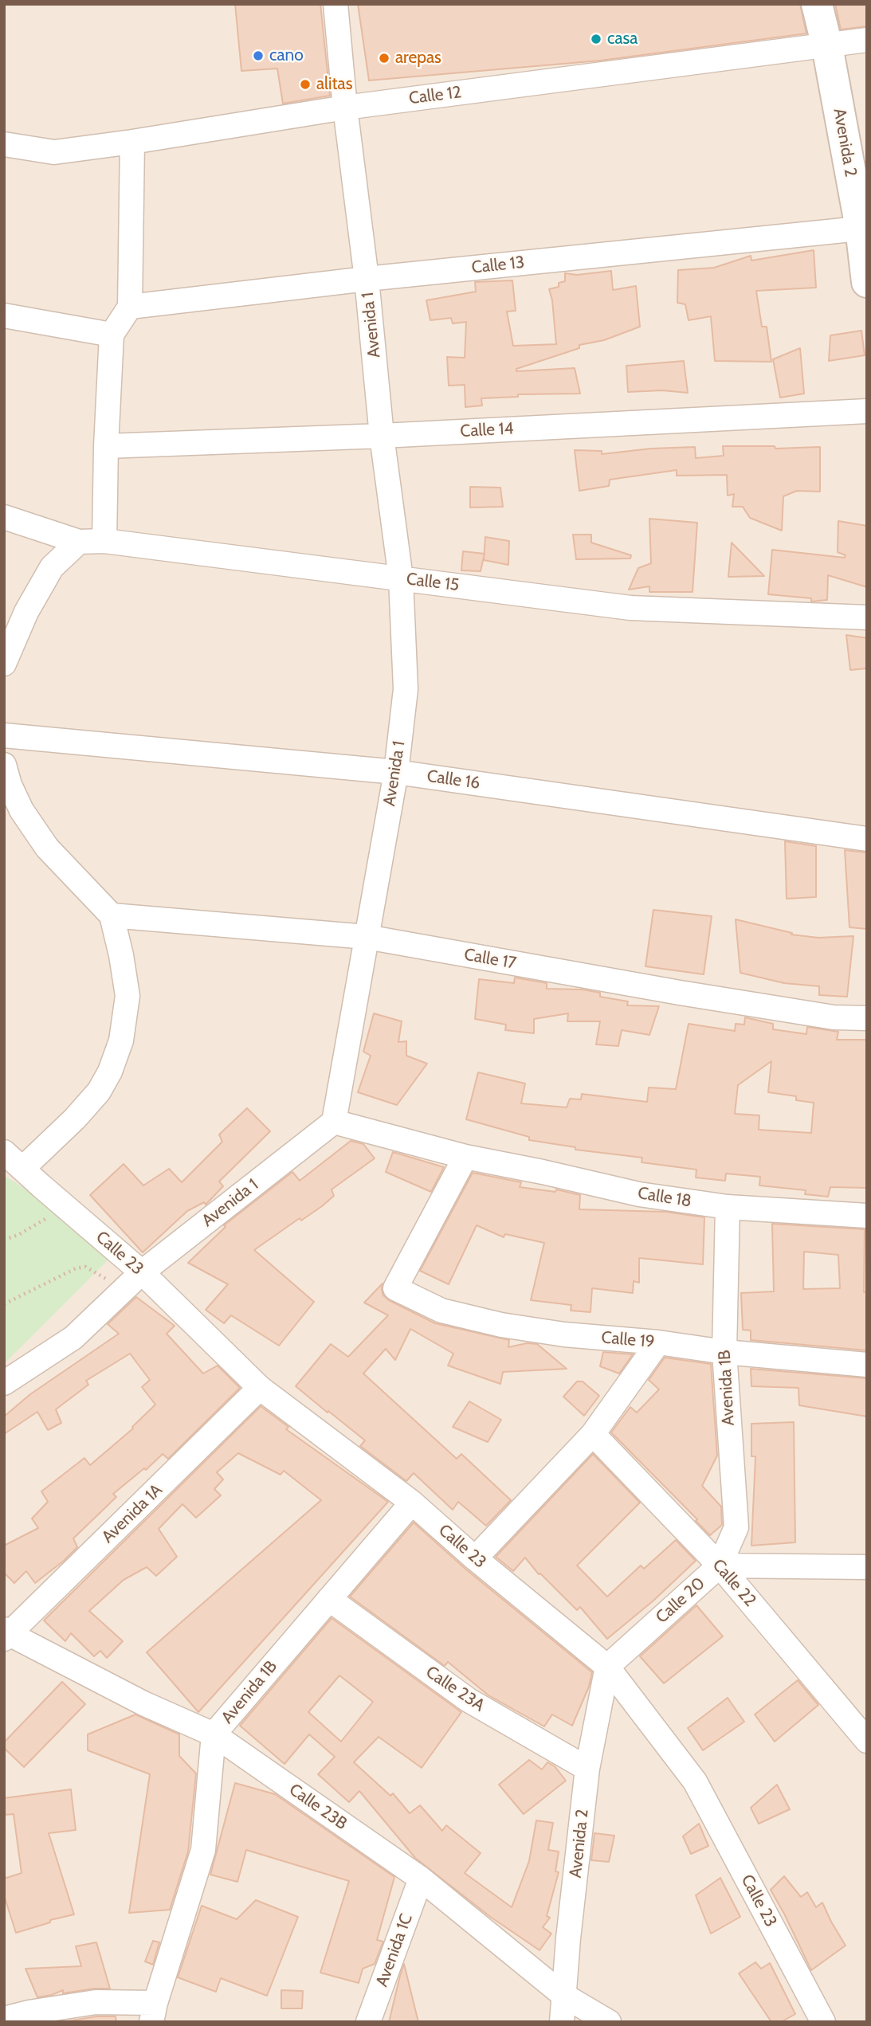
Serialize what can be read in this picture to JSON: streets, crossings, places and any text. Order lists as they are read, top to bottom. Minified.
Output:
{"streets":{"street":["Calle 12","Avenida 2","Calle 13","Avenida 1","Calle 14","Calle 15","Calle 16","Calle 17","Calle 18","Calle 23","Calle 19","Avenida 1B","Avenida 1A","Calle 22","Calle 20","Calle 23A","Calle 23B","Avenida 1C"]},"crossings":[["Calle 12","Avenida 2"],["Calle 12","Avenida 1"],["Avenida 2","Calle 13"],["Avenida 2","Calle 23"],["Avenida 2","Calle 20"],["Avenida 2","Calle 23A"],["Avenida 2","Calle 23B"],["Calle 13","Avenida 1"],["Avenida 1","Calle 14"],["Avenida 1","Calle 15"],["Avenida 1","Calle 16"],["Avenida 1","Calle 17"],["Avenida 1","Calle 18"],["Avenida 1","Calle 23"],["Calle 18","Calle 19"],["Calle 18","Avenida 1B"],["Calle 23","Avenida 1B"],["Calle 23","Avenida 1A"],["Calle 23","Calle 20"],["Calle 19","Avenida 1B"],["Avenida 1B","Calle 22"],["Avenida 1B","Calle 20"],["Avenida 1B","Calle 23A"],["Avenida 1B","Calle 23B"],["Avenida 1A","Calle 23B"],["Calle 22","Calle 20"],["Calle 23B","Avenida 1C"]],"places":["casa","cano","arepas","alitas"]}
